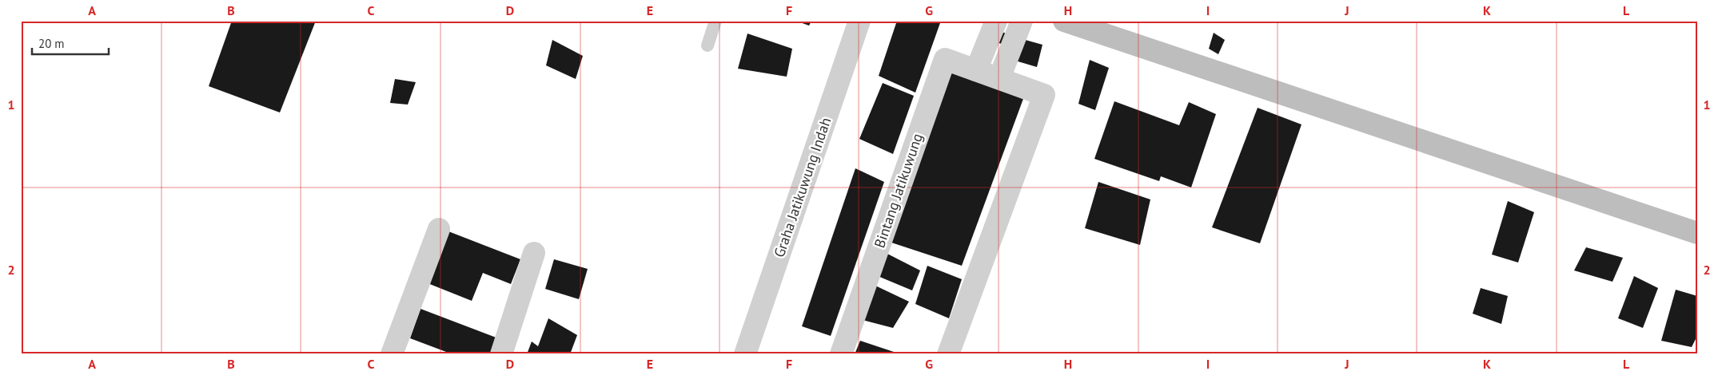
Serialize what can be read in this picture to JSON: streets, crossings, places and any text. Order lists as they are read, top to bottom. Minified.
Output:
{"streets":{"street":["Graha Jatikuwung Indah","Bintang Jatikuwung"]},"scale_bar":"20 m","grid":{"columns":["A","B","C","D","E","F","G","H","I","J","K","L"],"rows":["1","2"]}}
